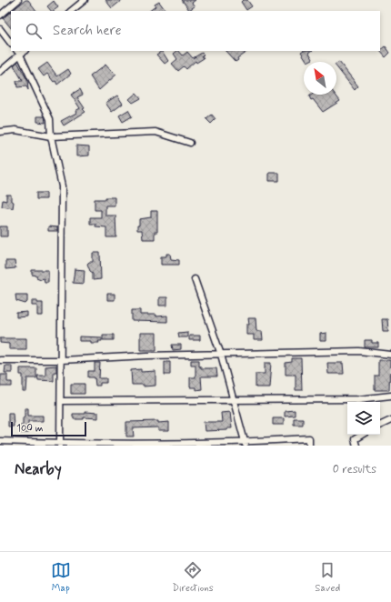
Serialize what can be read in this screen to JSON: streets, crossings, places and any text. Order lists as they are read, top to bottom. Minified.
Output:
{"scale_bar":"100 m","north":"top left","page":{"search":"Search here","scale":"100 m","heading":["Nearby","0 results"],"nav":["Map","Directions","Saved"]}}
